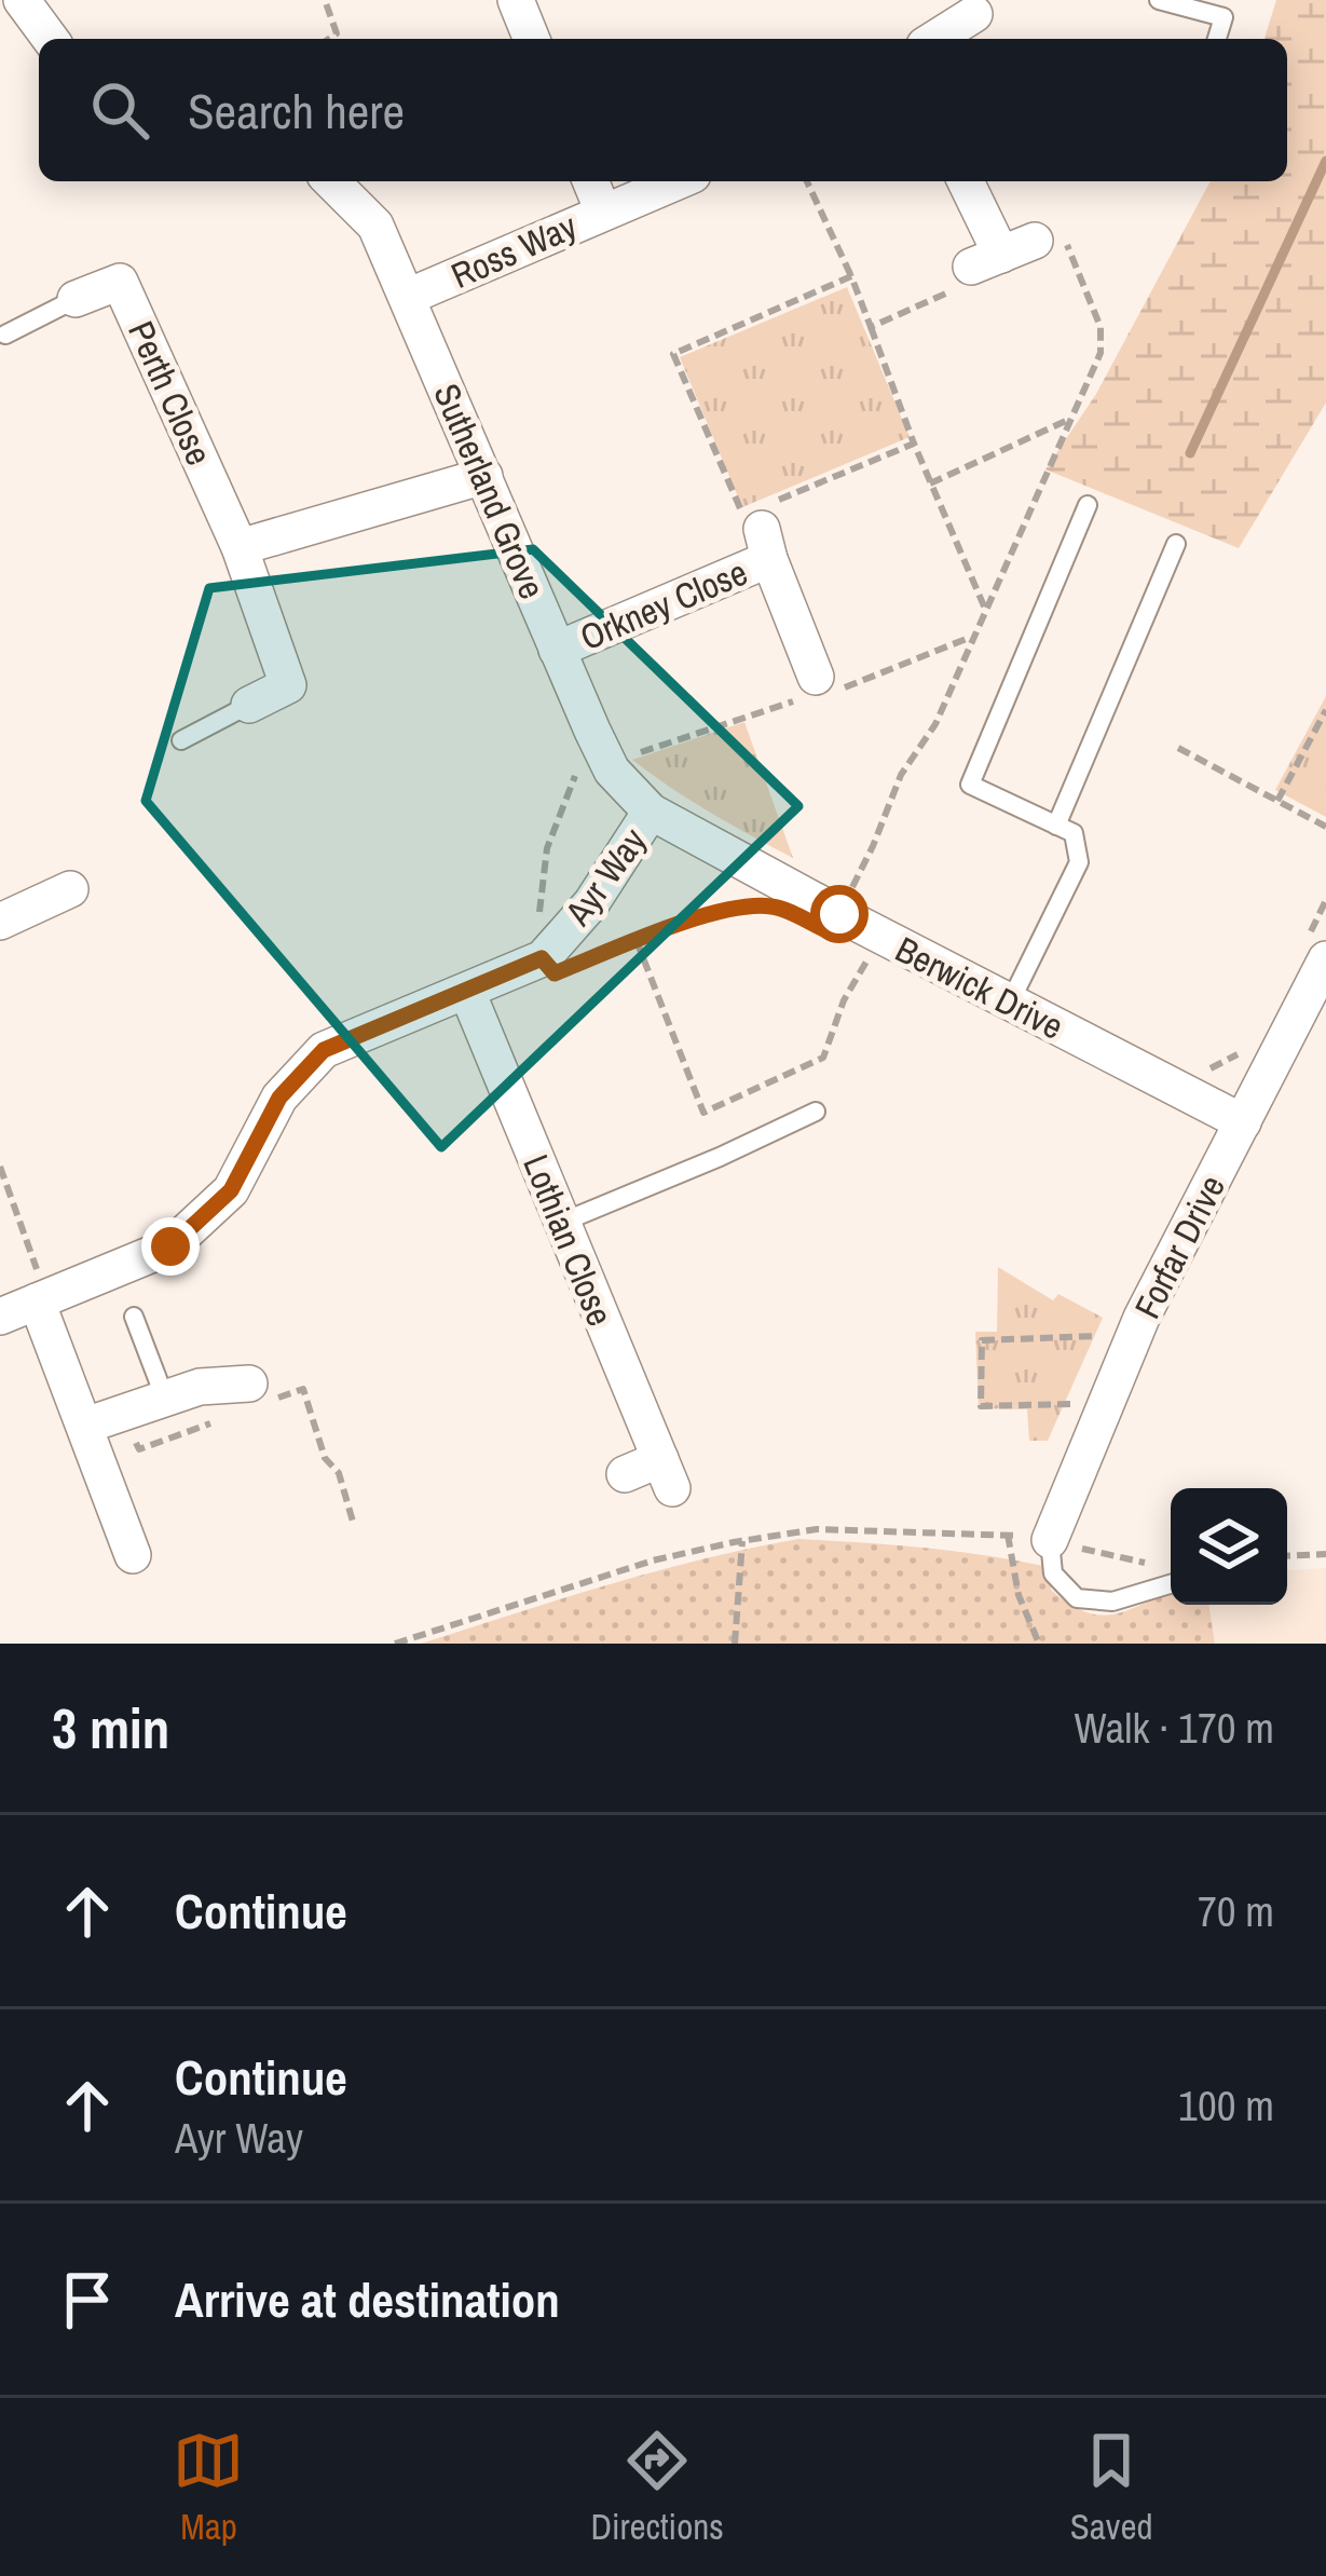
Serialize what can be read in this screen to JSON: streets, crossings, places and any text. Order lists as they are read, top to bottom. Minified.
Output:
{"streets":{"street":["Ross Way","Perth Close","Sutherland Grove","Orkney Close","Ayr Way","Berwick Drive","Lothian Close","Forfar Drive"]},"crossings":[["Ross Way","Sutherland Grove"],["Sutherland Grove","Orkney Close"],["Sutherland Grove","Ayr Way"],["Sutherland Grove","Berwick Drive"],["Ayr Way","Berwick Drive"],["Ayr Way","Lothian Close"],["Berwick Drive","Forfar Drive"]],"page":{"search":"Search here","heading":["3 min","Walk · 170 m"],"list":[["Continue","70 m"],["Continue","Ayr Way","100 m"],"Arrive at destination"],"nav":["Map","Directions","Saved"]}}
